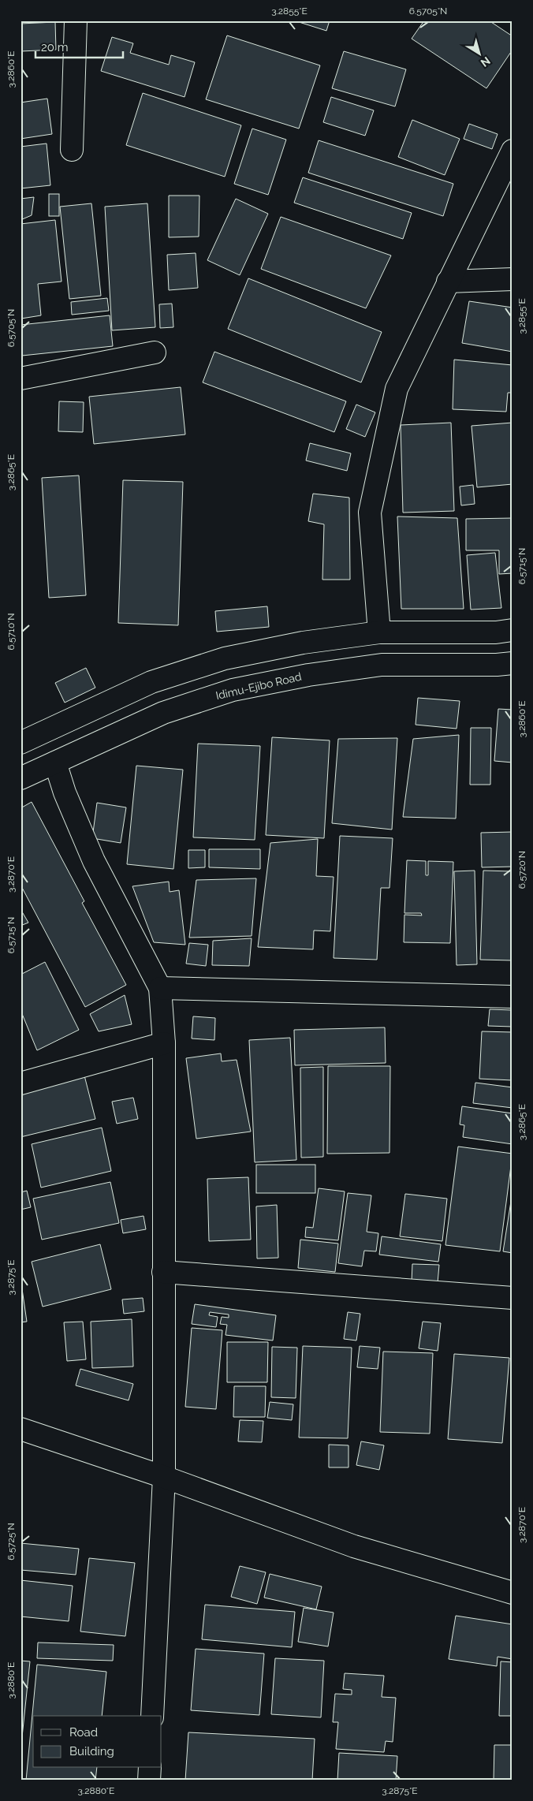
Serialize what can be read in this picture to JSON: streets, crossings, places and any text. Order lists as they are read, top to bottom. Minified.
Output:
{"streets":{"street":["Idimu-Ejibo Road"]},"legend":["Road","Building"],"scale_bar":"20 m","north":"bottom right","coordinates":["3.2855°E","6.5705°N","3.2860°E","3.2865°E","6.5715°N","6.5710°N","6.5720°N","3.2870°E","3.2875°E","6.5725°N","3.2880°E"]}
